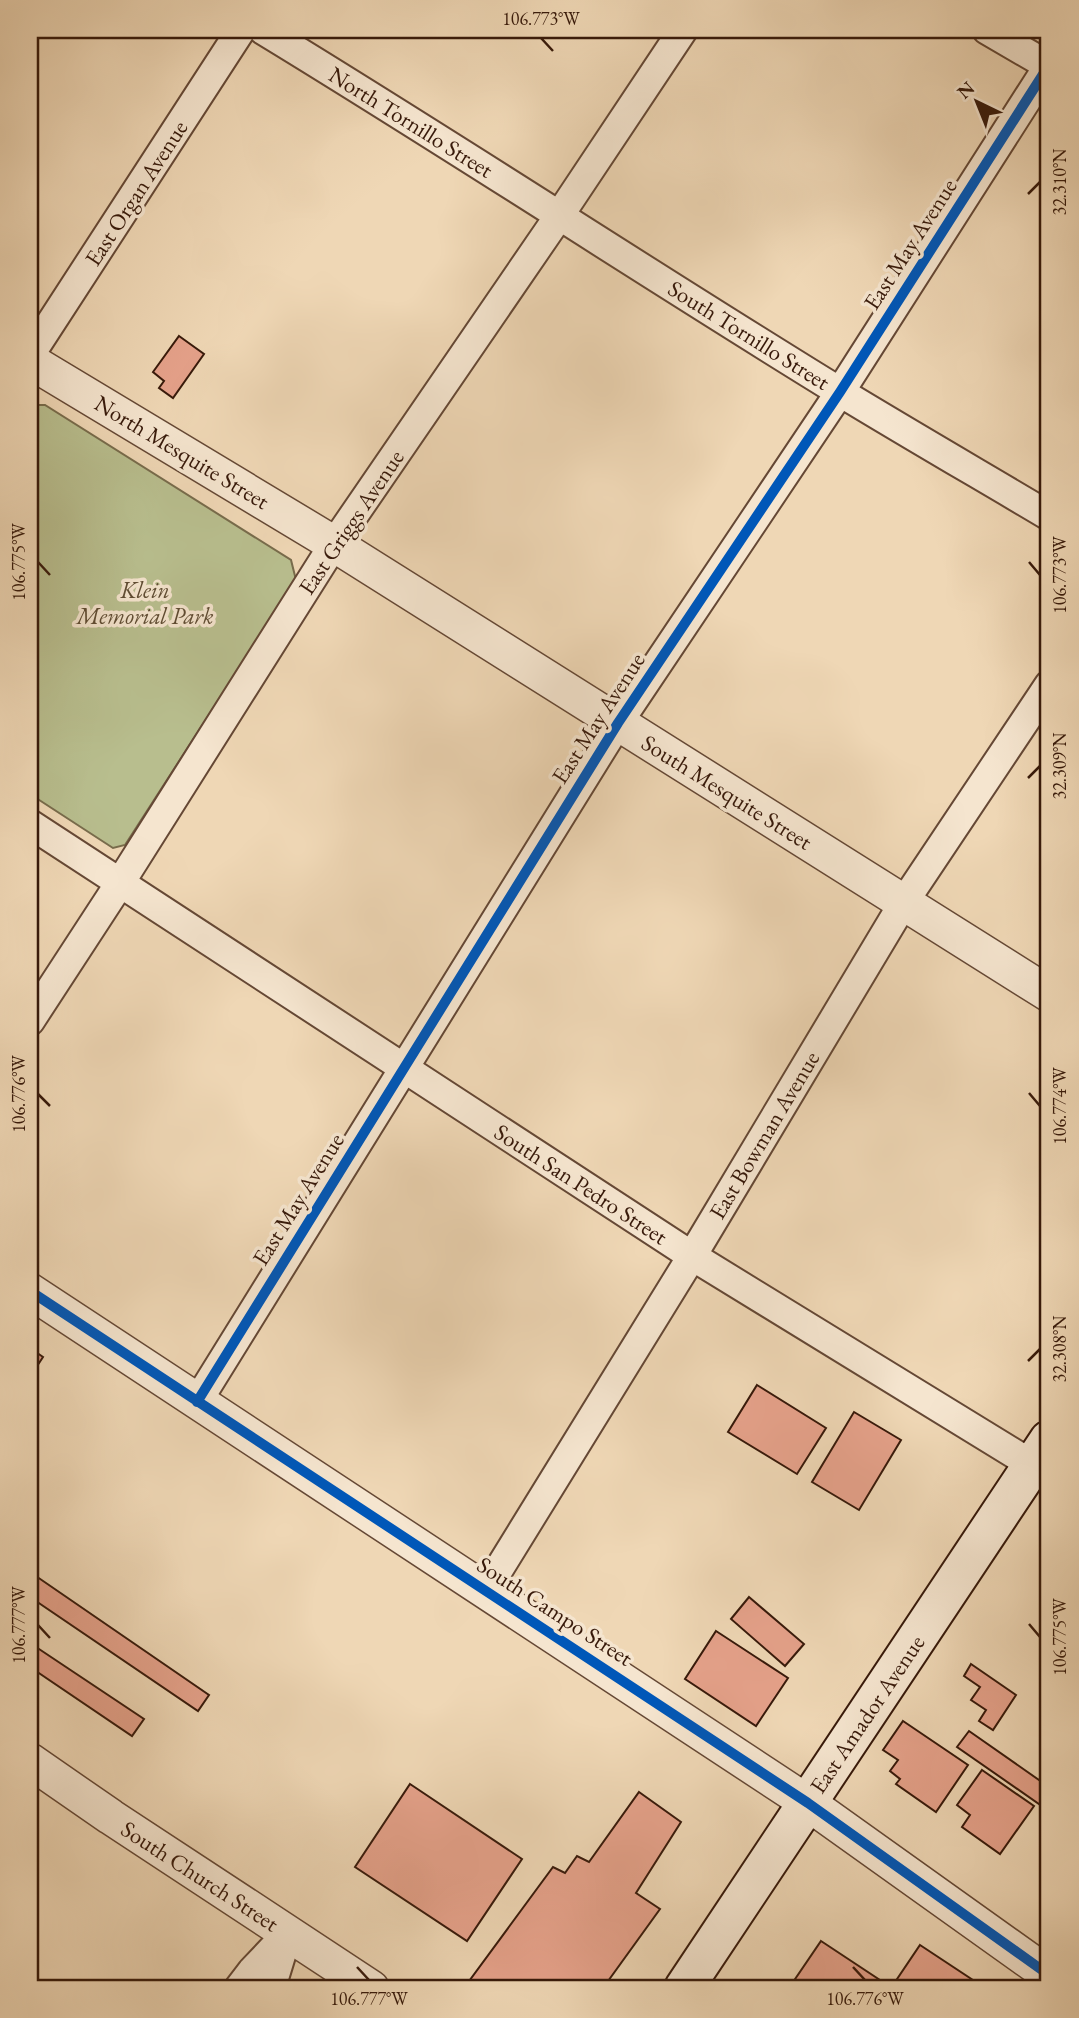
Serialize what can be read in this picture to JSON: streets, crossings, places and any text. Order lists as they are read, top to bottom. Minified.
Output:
{"streets":{"main road":["East Amador Avenue"],"street":["North Tornillo Street","East Organ Avenue","East May Avenue","South Tornillo Street","North Mesquite Street","East Griggs Avenue","South Mesquite Street","East Bowman Avenue","South San Pedro Street","South Campo Street","South Church Street"]},"crossings":[["North Tornillo Street","South Tornillo Street"],["North Tornillo Street","East Griggs Avenue"],["East Organ Avenue","North Mesquite Street"],["East May Avenue","South Tornillo Street"],["East May Avenue","South Mesquite Street"],["East May Avenue","South San Pedro Street"],["East May Avenue","South Campo Street"],["South Tornillo Street","East Griggs Avenue"],["North Mesquite Street","East Griggs Avenue"],["North Mesquite Street","South Mesquite Street"],["East Griggs Avenue","South Mesquite Street"],["East Griggs Avenue","South San Pedro Street"],["South Mesquite Street","East Bowman Avenue"],["East Bowman Avenue","South San Pedro Street"],["East Bowman Avenue","South Campo Street"],["South San Pedro Street","East Amador Avenue"],["South Campo Street","East Amador Avenue"]],"parks":["Klein Memorial Park"],"north":"top left","coordinates":["106.773°W","32.310°N","106.775°W","32.309°N","106.776°W","106.774°W","32.308°N","106.777°W"]}
